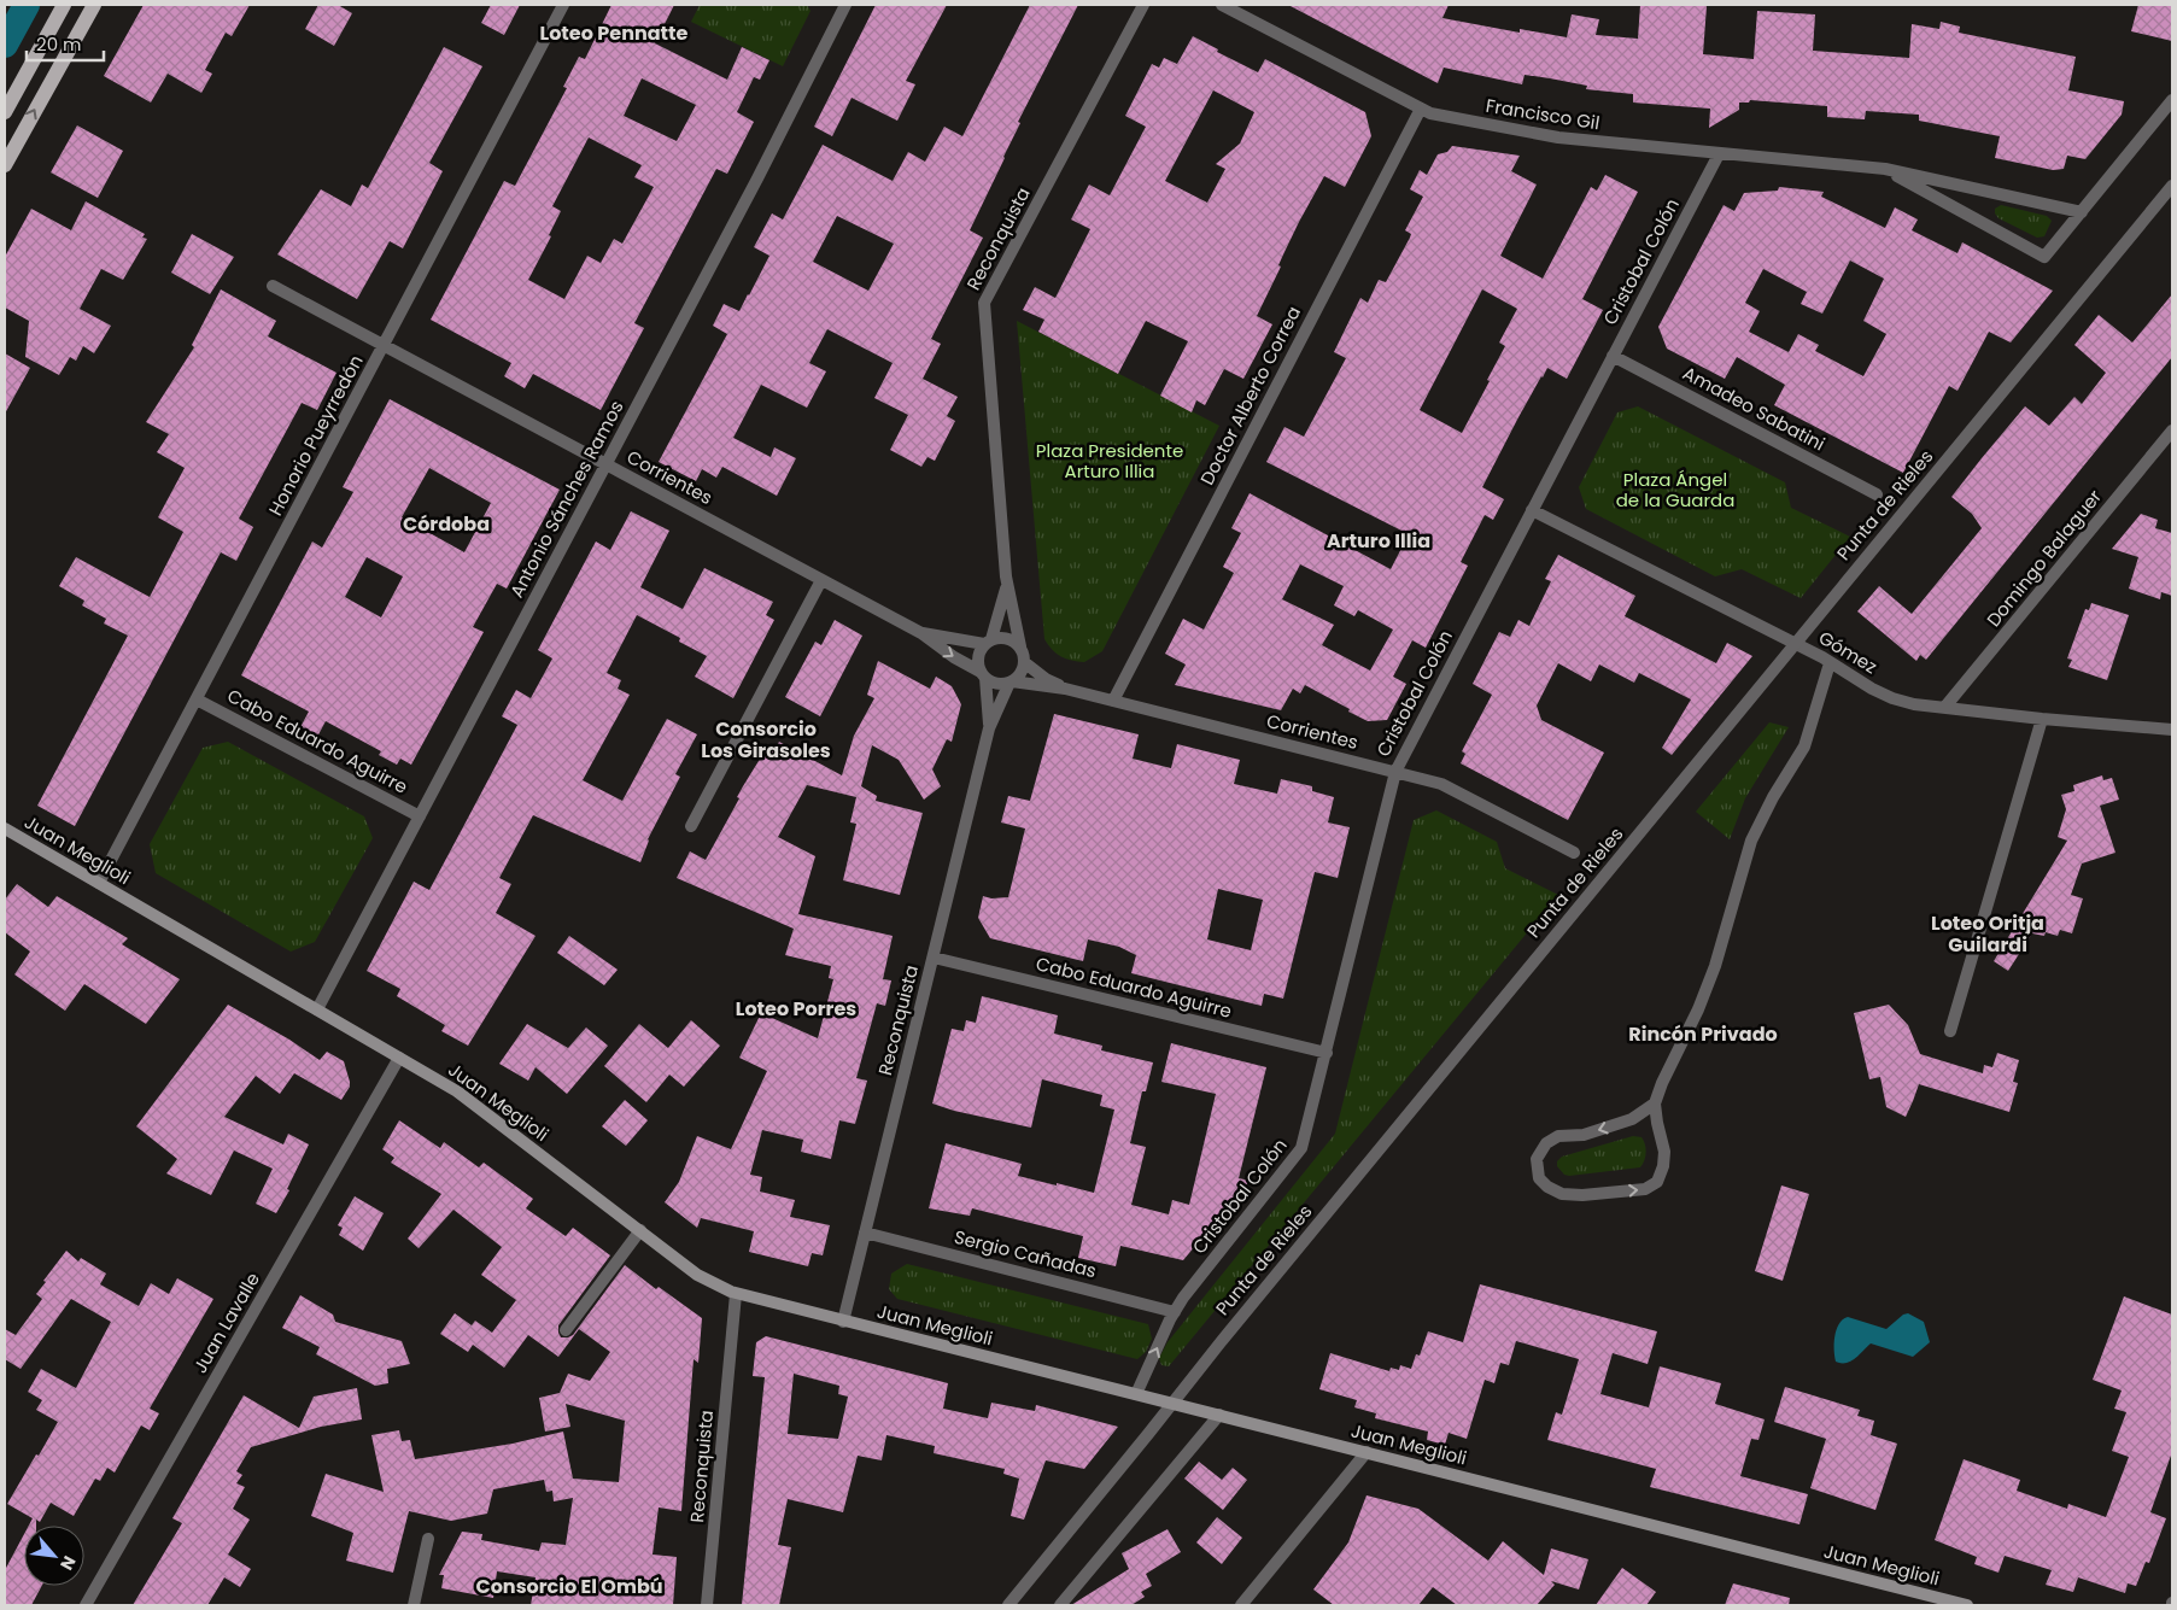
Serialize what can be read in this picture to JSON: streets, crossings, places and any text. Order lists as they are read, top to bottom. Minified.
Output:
{"streets":{"main road":["Juan Meglioli"],"street":["Francisco Gil","Reconquista","Cristobal Colón","Doctor Alberto Correa","Amadeo Sabatini","Honorio Pueyrredón","Corrientes","Antonio Sánches Ramos","Punta de Rieles","Domingo Balaguer","Gómez","Cabo Eduardo Aguirre","Sergio Cañadas","Juan Lavalle"]},"crossings":[["Francisco Gil","Cristobal Colón"],["Francisco Gil","Doctor Alberto Correa"],["Reconquista","Corrientes"],["Reconquista","Cabo Eduardo Aguirre"],["Reconquista","Juan Meglioli"],["Reconquista","Sergio Cañadas"],["Cristobal Colón","Amadeo Sabatini"],["Cristobal Colón","Corrientes"],["Cristobal Colón","Gómez"],["Cristobal Colón","Cabo Eduardo Aguirre"],["Cristobal Colón","Juan Meglioli"],["Cristobal Colón","Sergio Cañadas"],["Doctor Alberto Correa","Corrientes"],["Honorio Pueyrredón","Corrientes"],["Honorio Pueyrredón","Cabo Eduardo Aguirre"],["Honorio Pueyrredón","Juan Meglioli"],["Corrientes","Antonio Sánches Ramos"],["Antonio Sánches Ramos","Cabo Eduardo Aguirre"],["Antonio Sánches Ramos","Juan Meglioli"],["Punta de Rieles","Gómez"],["Punta de Rieles","Juan Meglioli"],["Domingo Balaguer","Gómez"],["Juan Meglioli","Juan Lavalle"]],"districts":["Loteo Pennatte","Córdoba","Arturo Illia","Consorcio Los Girasoles","Loteo Oritja Guilardi","Loteo Porres","Rincón Privado","Consorcio El Ombú"],"parks":["Plaza Presidente Arturo Illia","Plaza Ángel de la Guarda"],"scale_bar":"20 m","north":"bottom right"}
